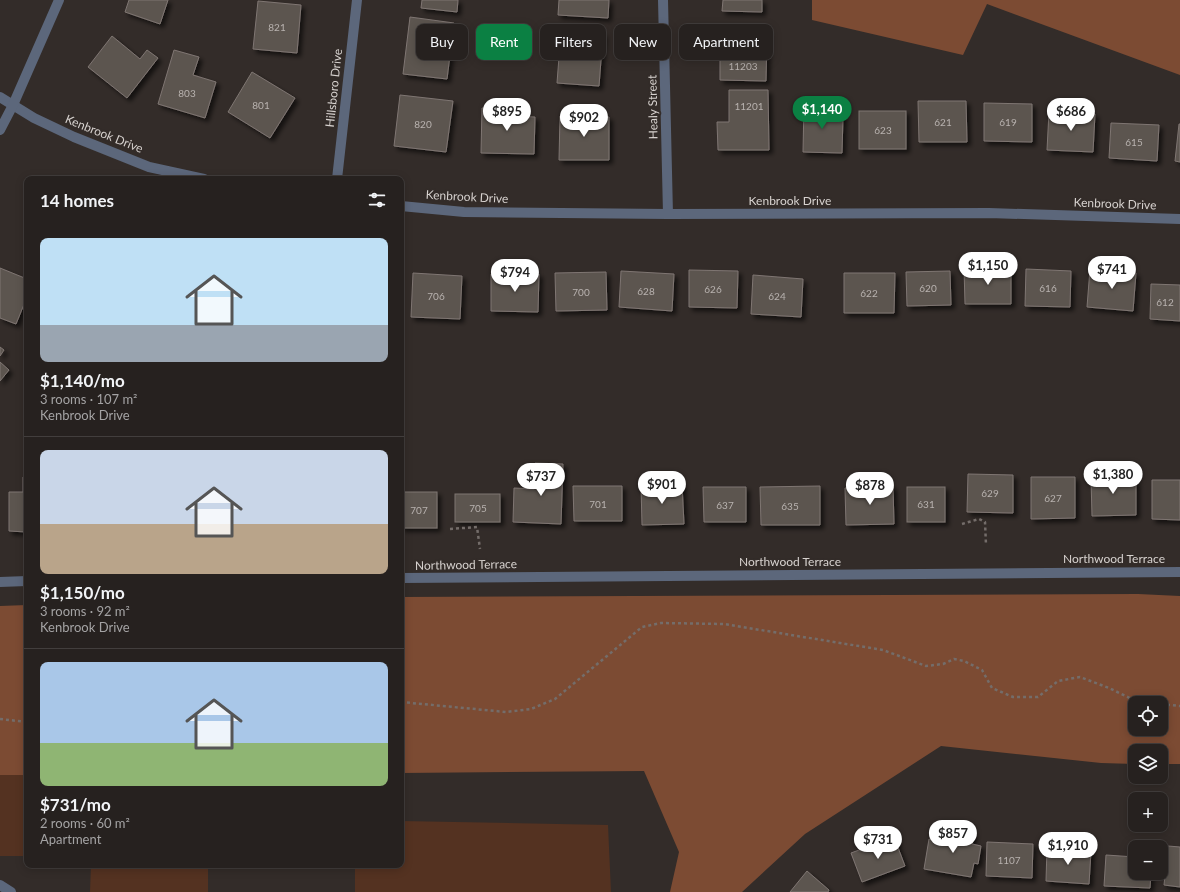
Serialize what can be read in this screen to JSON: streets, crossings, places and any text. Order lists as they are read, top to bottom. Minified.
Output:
{"streets":{"street":["Hillsboro Drive","Healy Street","Kenbrook Drive","Northwood Terrace"]},"crossings":[["Healy Street","Kenbrook Drive"]],"house_numbers":["821","11203","803","801","11201","621","619","820","623","615","620","616","626","628","700","622","706","624","612","629","627","701","631","637","635","705","707","1107"],"page":{"chip":["Buy","Rent","Filters","New","Apartment"],"price":["$1,140","$895","$686","$902","$1,150","$741","$794","$1,380","$737","$901","$878","$857","$731","$1,910"],"heading":"14 homes","list":[{"name":"$1,140/mo","note":"3 rooms · 107 m² · Kenbrook Drive"},{"name":"$1,150/mo","note":"3 rooms · 92 m² · Kenbrook Drive"},{"name":"$731/mo","note":"2 rooms · 60 m² · Apartment"}],"map_buttons":["+","−"]}}
